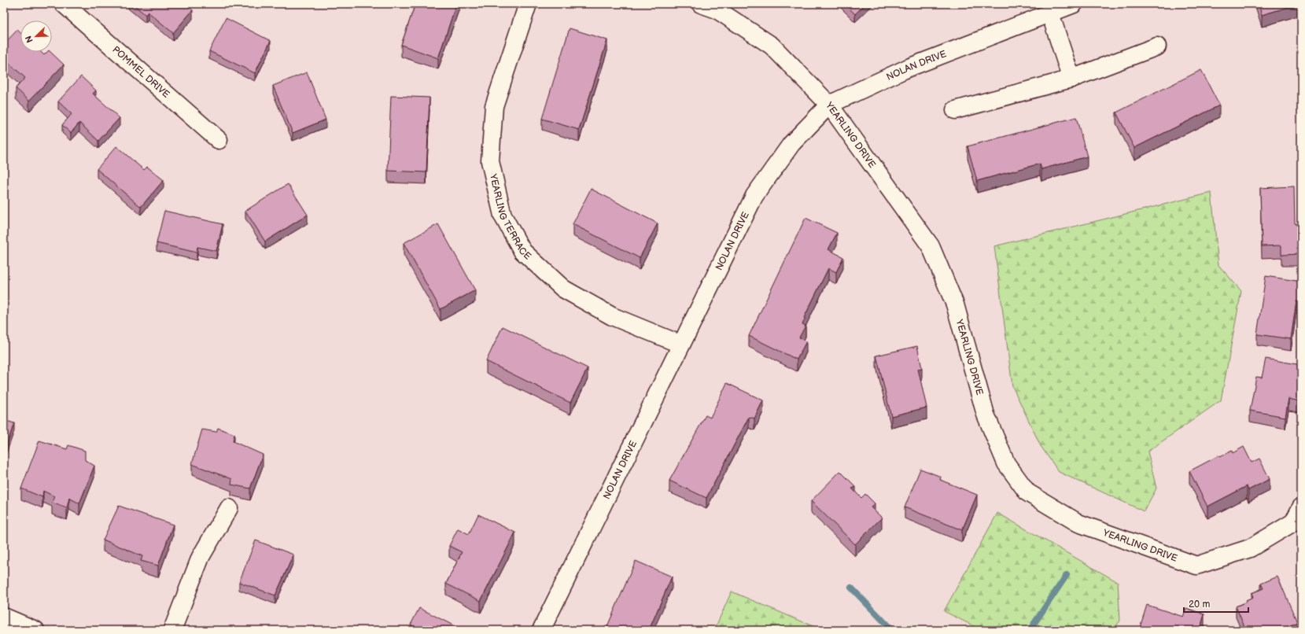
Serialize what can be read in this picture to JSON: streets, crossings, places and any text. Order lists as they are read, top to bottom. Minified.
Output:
{"streets":{"street":["NOLAN DRIVE","POMMEL DRIVE","YEARLING DRIVE","YEARLING TERRACE"]},"crossings":[["NOLAN DRIVE","YEARLING DRIVE"],["NOLAN DRIVE","YEARLING TERRACE"]],"scale_bar":"20 m","north":"bottom left"}
